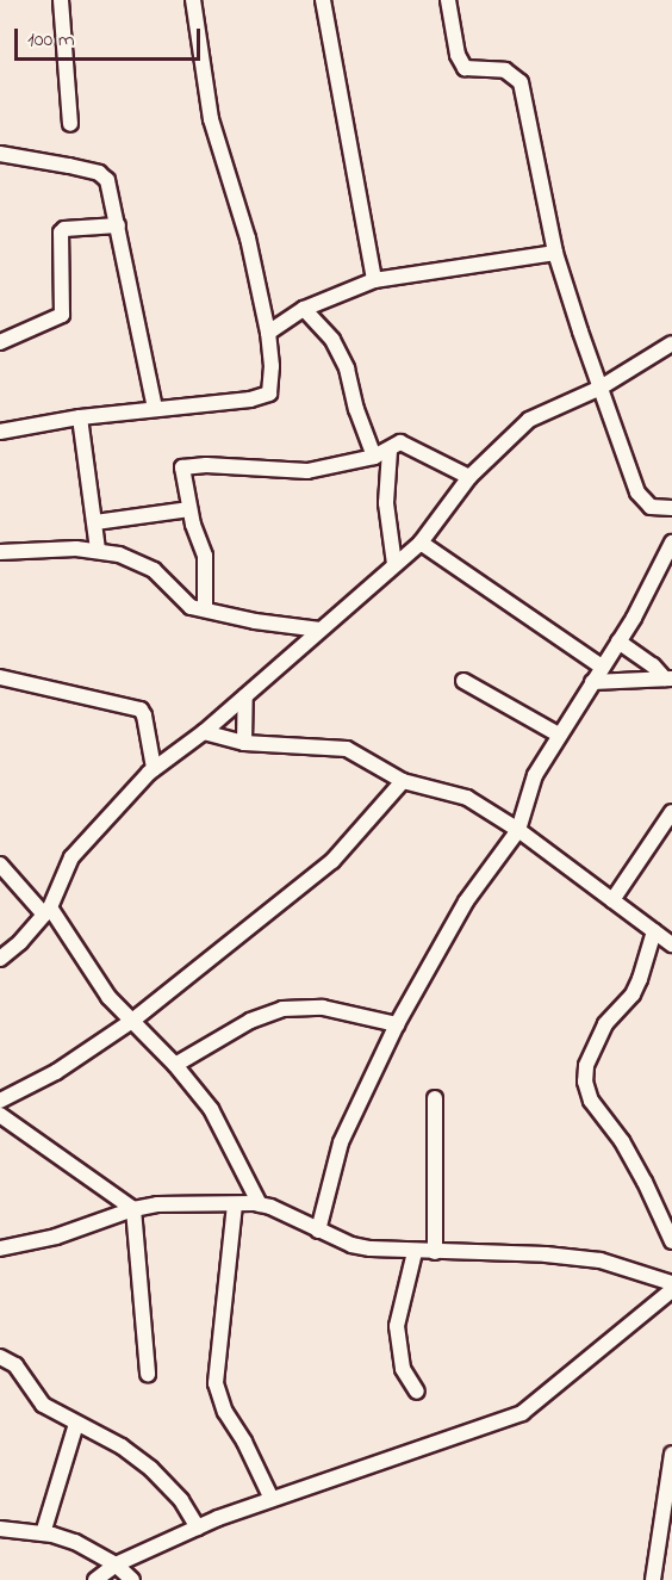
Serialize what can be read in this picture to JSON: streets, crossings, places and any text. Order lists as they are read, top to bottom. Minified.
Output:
{"scale_bar":"100 m"}
